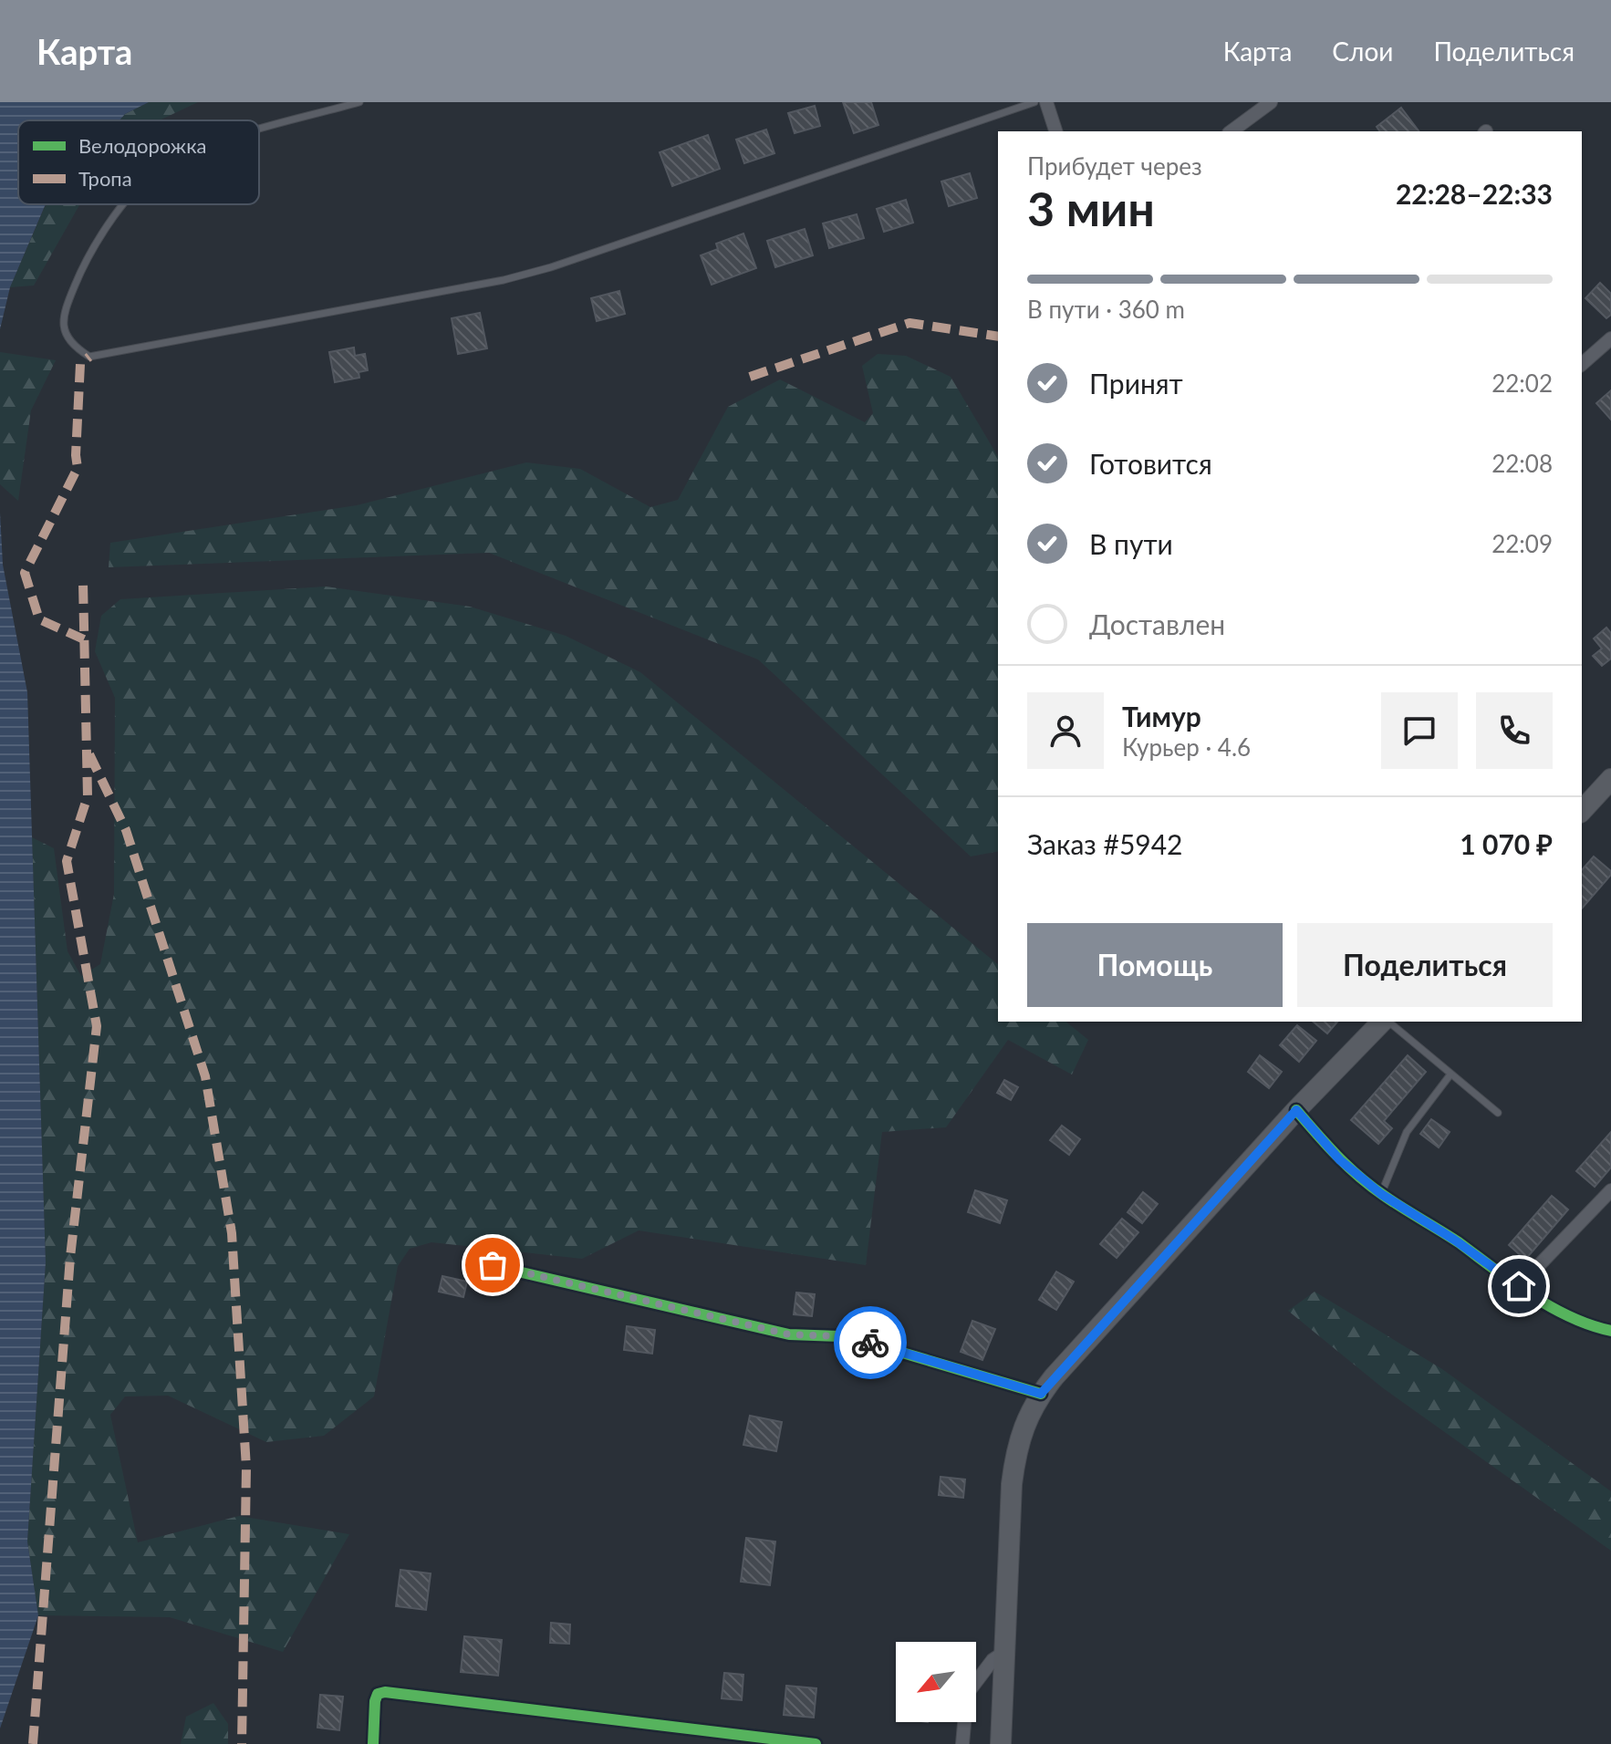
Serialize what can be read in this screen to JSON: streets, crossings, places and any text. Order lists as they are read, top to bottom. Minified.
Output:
{"legend":["Велодорожка","Тропа"],"north":"bottom left","page":{"header":"Карта","nav":["Карта","Слои","Поделиться"],"heading":["3 мин","Прибудет через","22:28–22:33"],"panel":["Тимур","Курьер · 4.6","Заказ #5942","1 070 ₽"],"bar":"В пути · 360 m","list":[["Принят","22:02"],["Готовится","22:08"],["В пути","22:09"],"Доставлен"],"buttons":["Помощь","Поделиться"]}}
